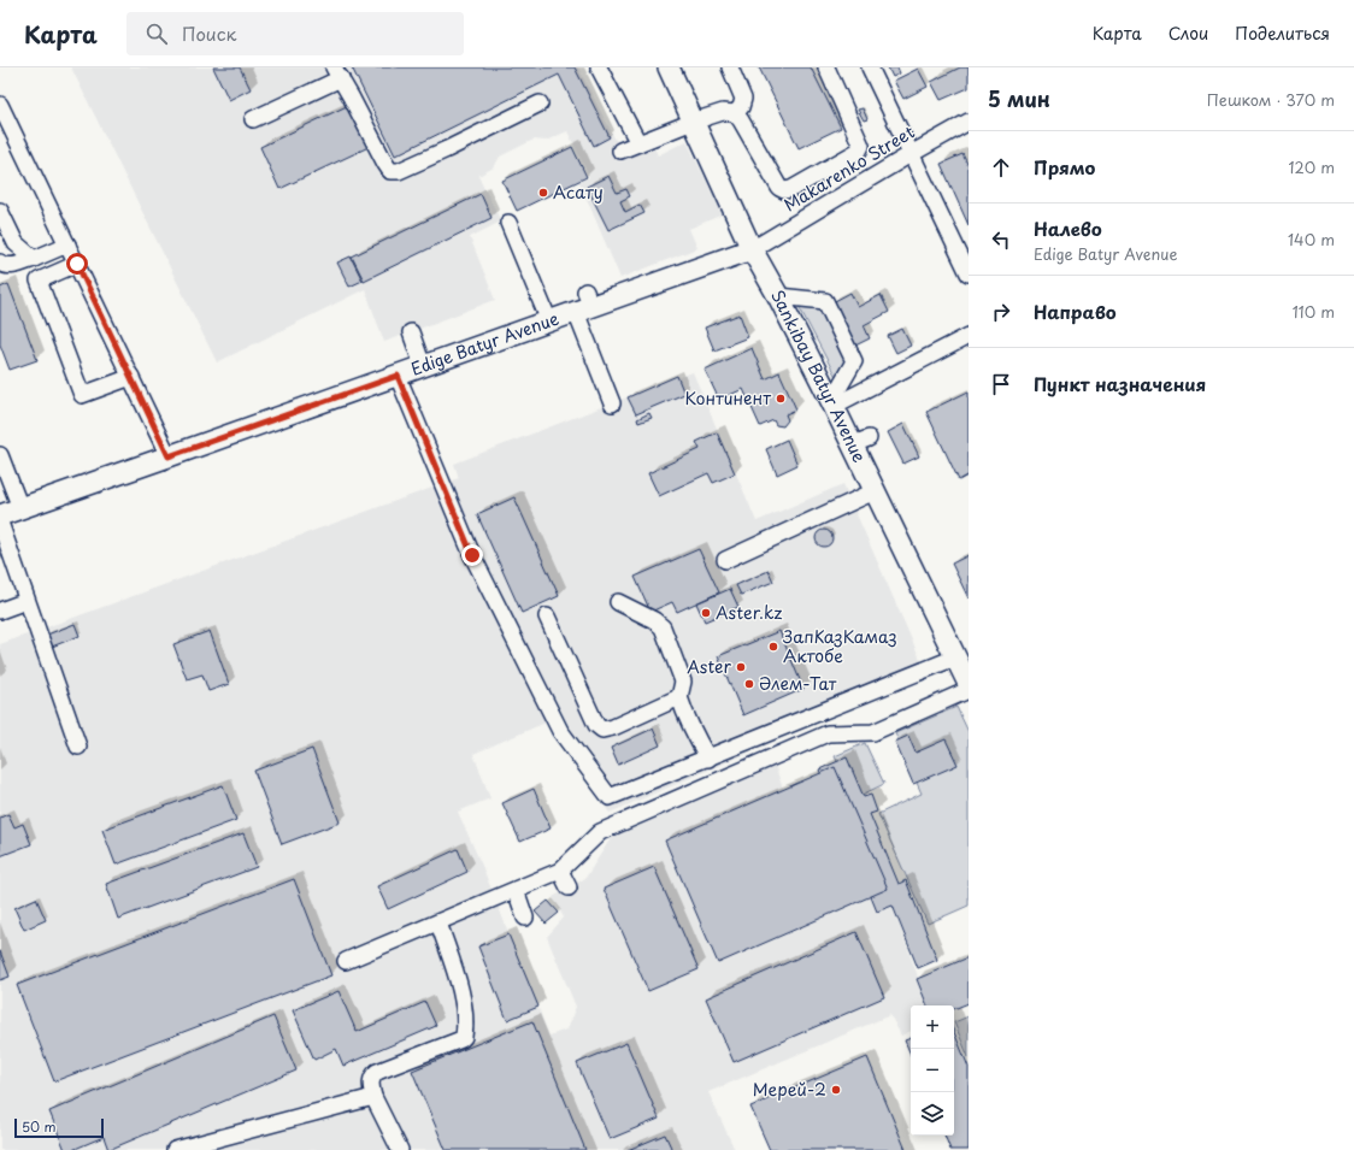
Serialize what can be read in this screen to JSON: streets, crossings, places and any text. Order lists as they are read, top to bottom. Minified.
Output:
{"streets":{"main road":["Edige Batyr Avenue","Sankibay Batyr Avenue"],"street":["Makarenko Street"]},"crossings":[["Makarenko Street","Edige Batyr Avenue"],["Makarenko Street","Sankibay Batyr Avenue"],["Edige Batyr Avenue","Sankibay Batyr Avenue"]],"places":["Асату","Континент","Aster.kz","ЗапКазКамаз Актобе","Aster","Әлем-Тат","Мерей-2"],"scale_bar":"50 m","page":{"header":"Карта","search":"Поиск","nav":["Карта","Слои","Поделиться"],"heading":["5 мин","Пешком · 370 m"],"list":[["Прямо","120 m"],["Налево","Edige Batyr Avenue","140 m"],["Направо","110 m"],"Пункт назначения"],"map_buttons":["+","−"],"scale":"50 m"}}
